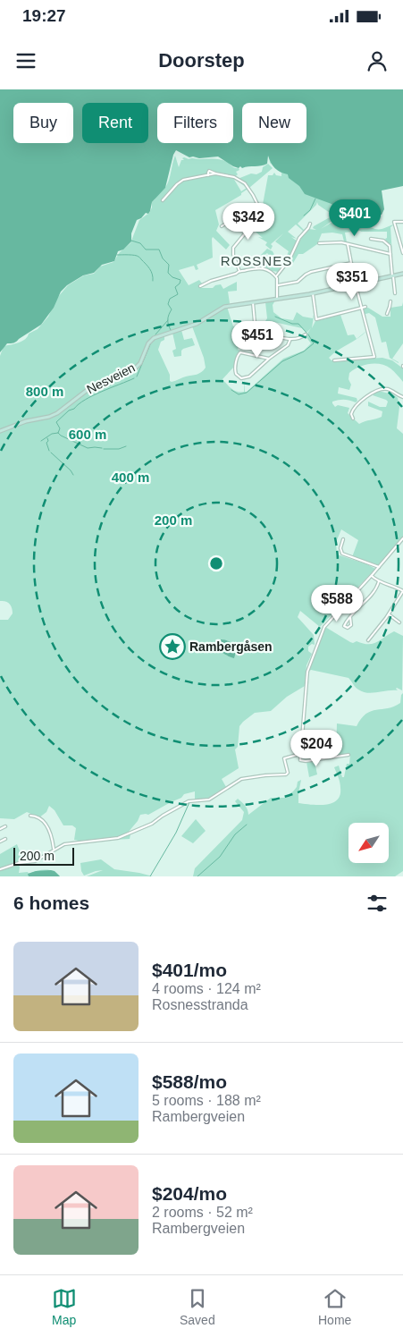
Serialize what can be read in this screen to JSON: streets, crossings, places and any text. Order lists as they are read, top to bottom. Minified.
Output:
{"streets":{"main road":["Nesveien"]},"districts":["ROSSNES"],"places":{"place":["Rambergåsen"]},"scale_bar":"200 m","north":"bottom left","page":{"status":"19:27","header":"Doorstep","chip":["Buy","Rent","Filters","New"],"price":["$401","$342","$351","$451","$588","$204"],"scale":"200 m","heading":"6 homes","list":[{"name":"$401/mo","note":"4 rooms · 124 m² · Rosnesstranda"},{"name":"$588/mo","note":"5 rooms · 188 m² · Rambergveien"},{"name":"$204/mo","note":"2 rooms · 52 m² · Rambergveien"}],"tabs":["Map","Saved","Home"]},"rings":["800 m","600 m","400 m","200 m"]}
